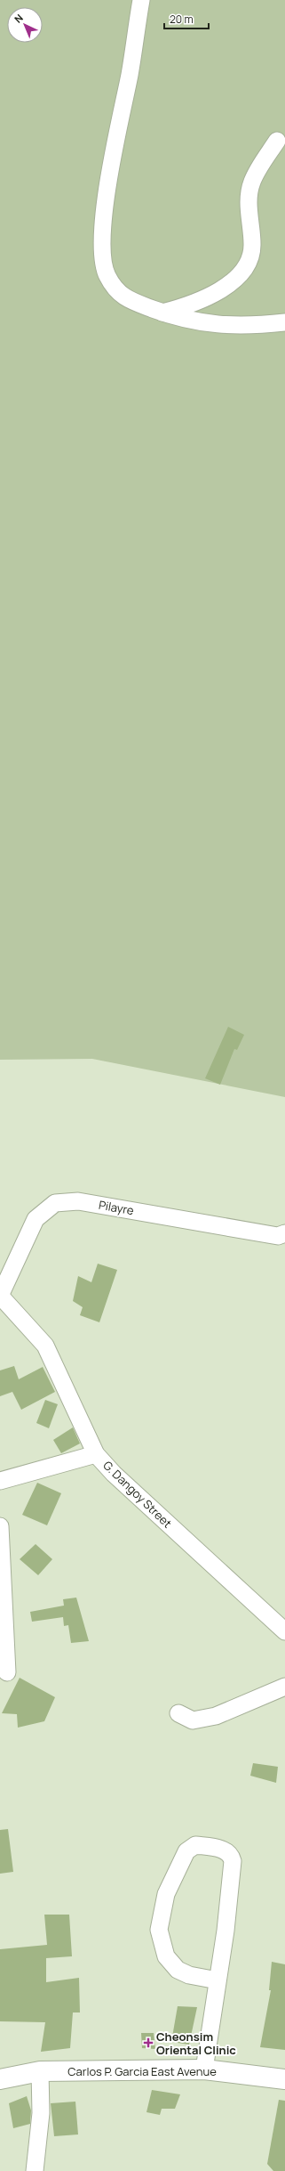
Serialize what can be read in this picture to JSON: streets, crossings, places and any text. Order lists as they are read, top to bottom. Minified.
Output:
{"streets":{"main road":["Carlos P. Garcia East Avenue"],"street":["Pilayre","G. Dangoy Street"]},"crossings":[["Pilayre","G. Dangoy Street"]],"places":{"health":["Cheonsim Oriental Clinic"]},"scale_bar":"20 m","north":"top left"}
